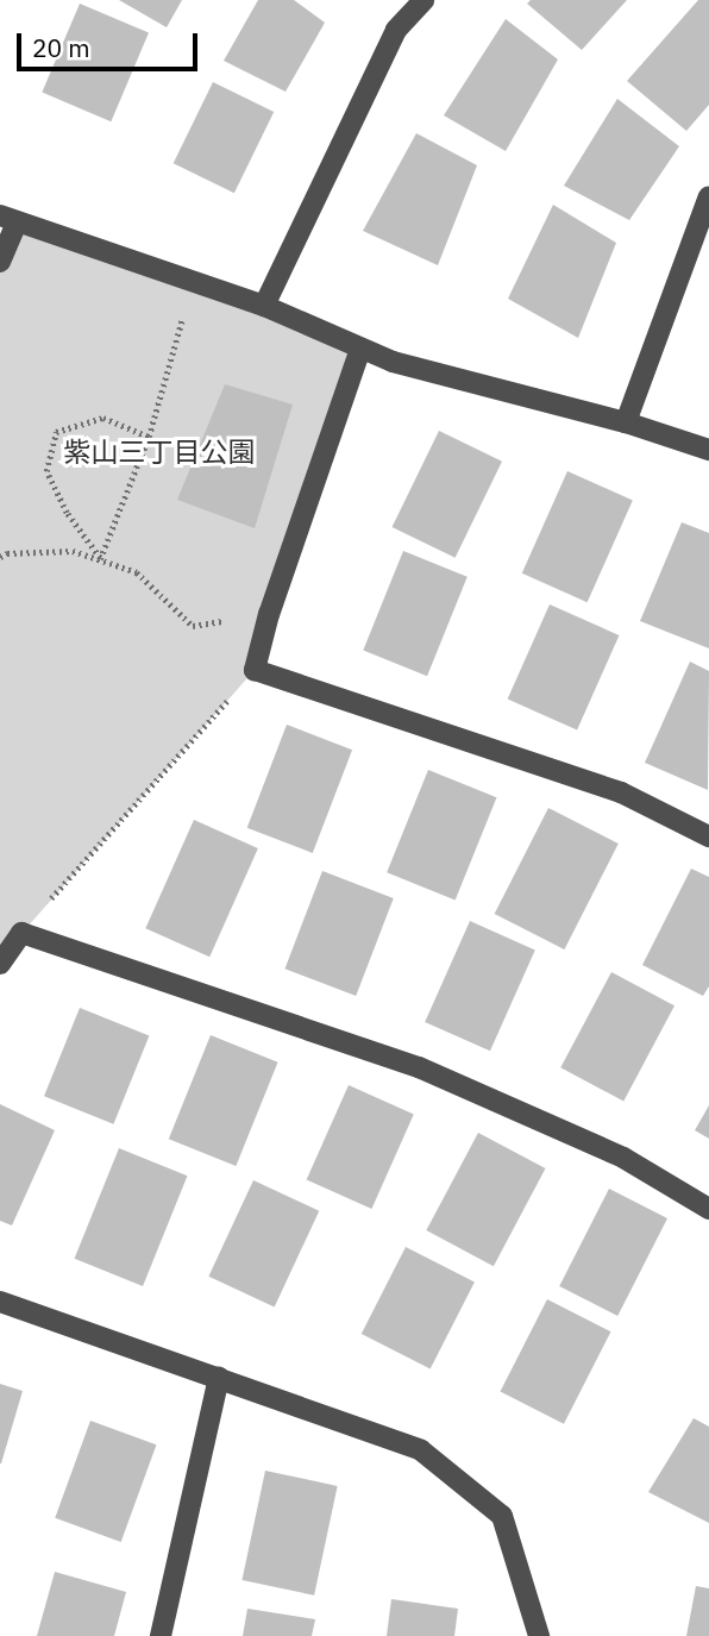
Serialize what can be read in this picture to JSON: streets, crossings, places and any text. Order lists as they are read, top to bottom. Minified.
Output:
{"parks":["紫山三丁目公園"],"scale_bar":"20 m"}
